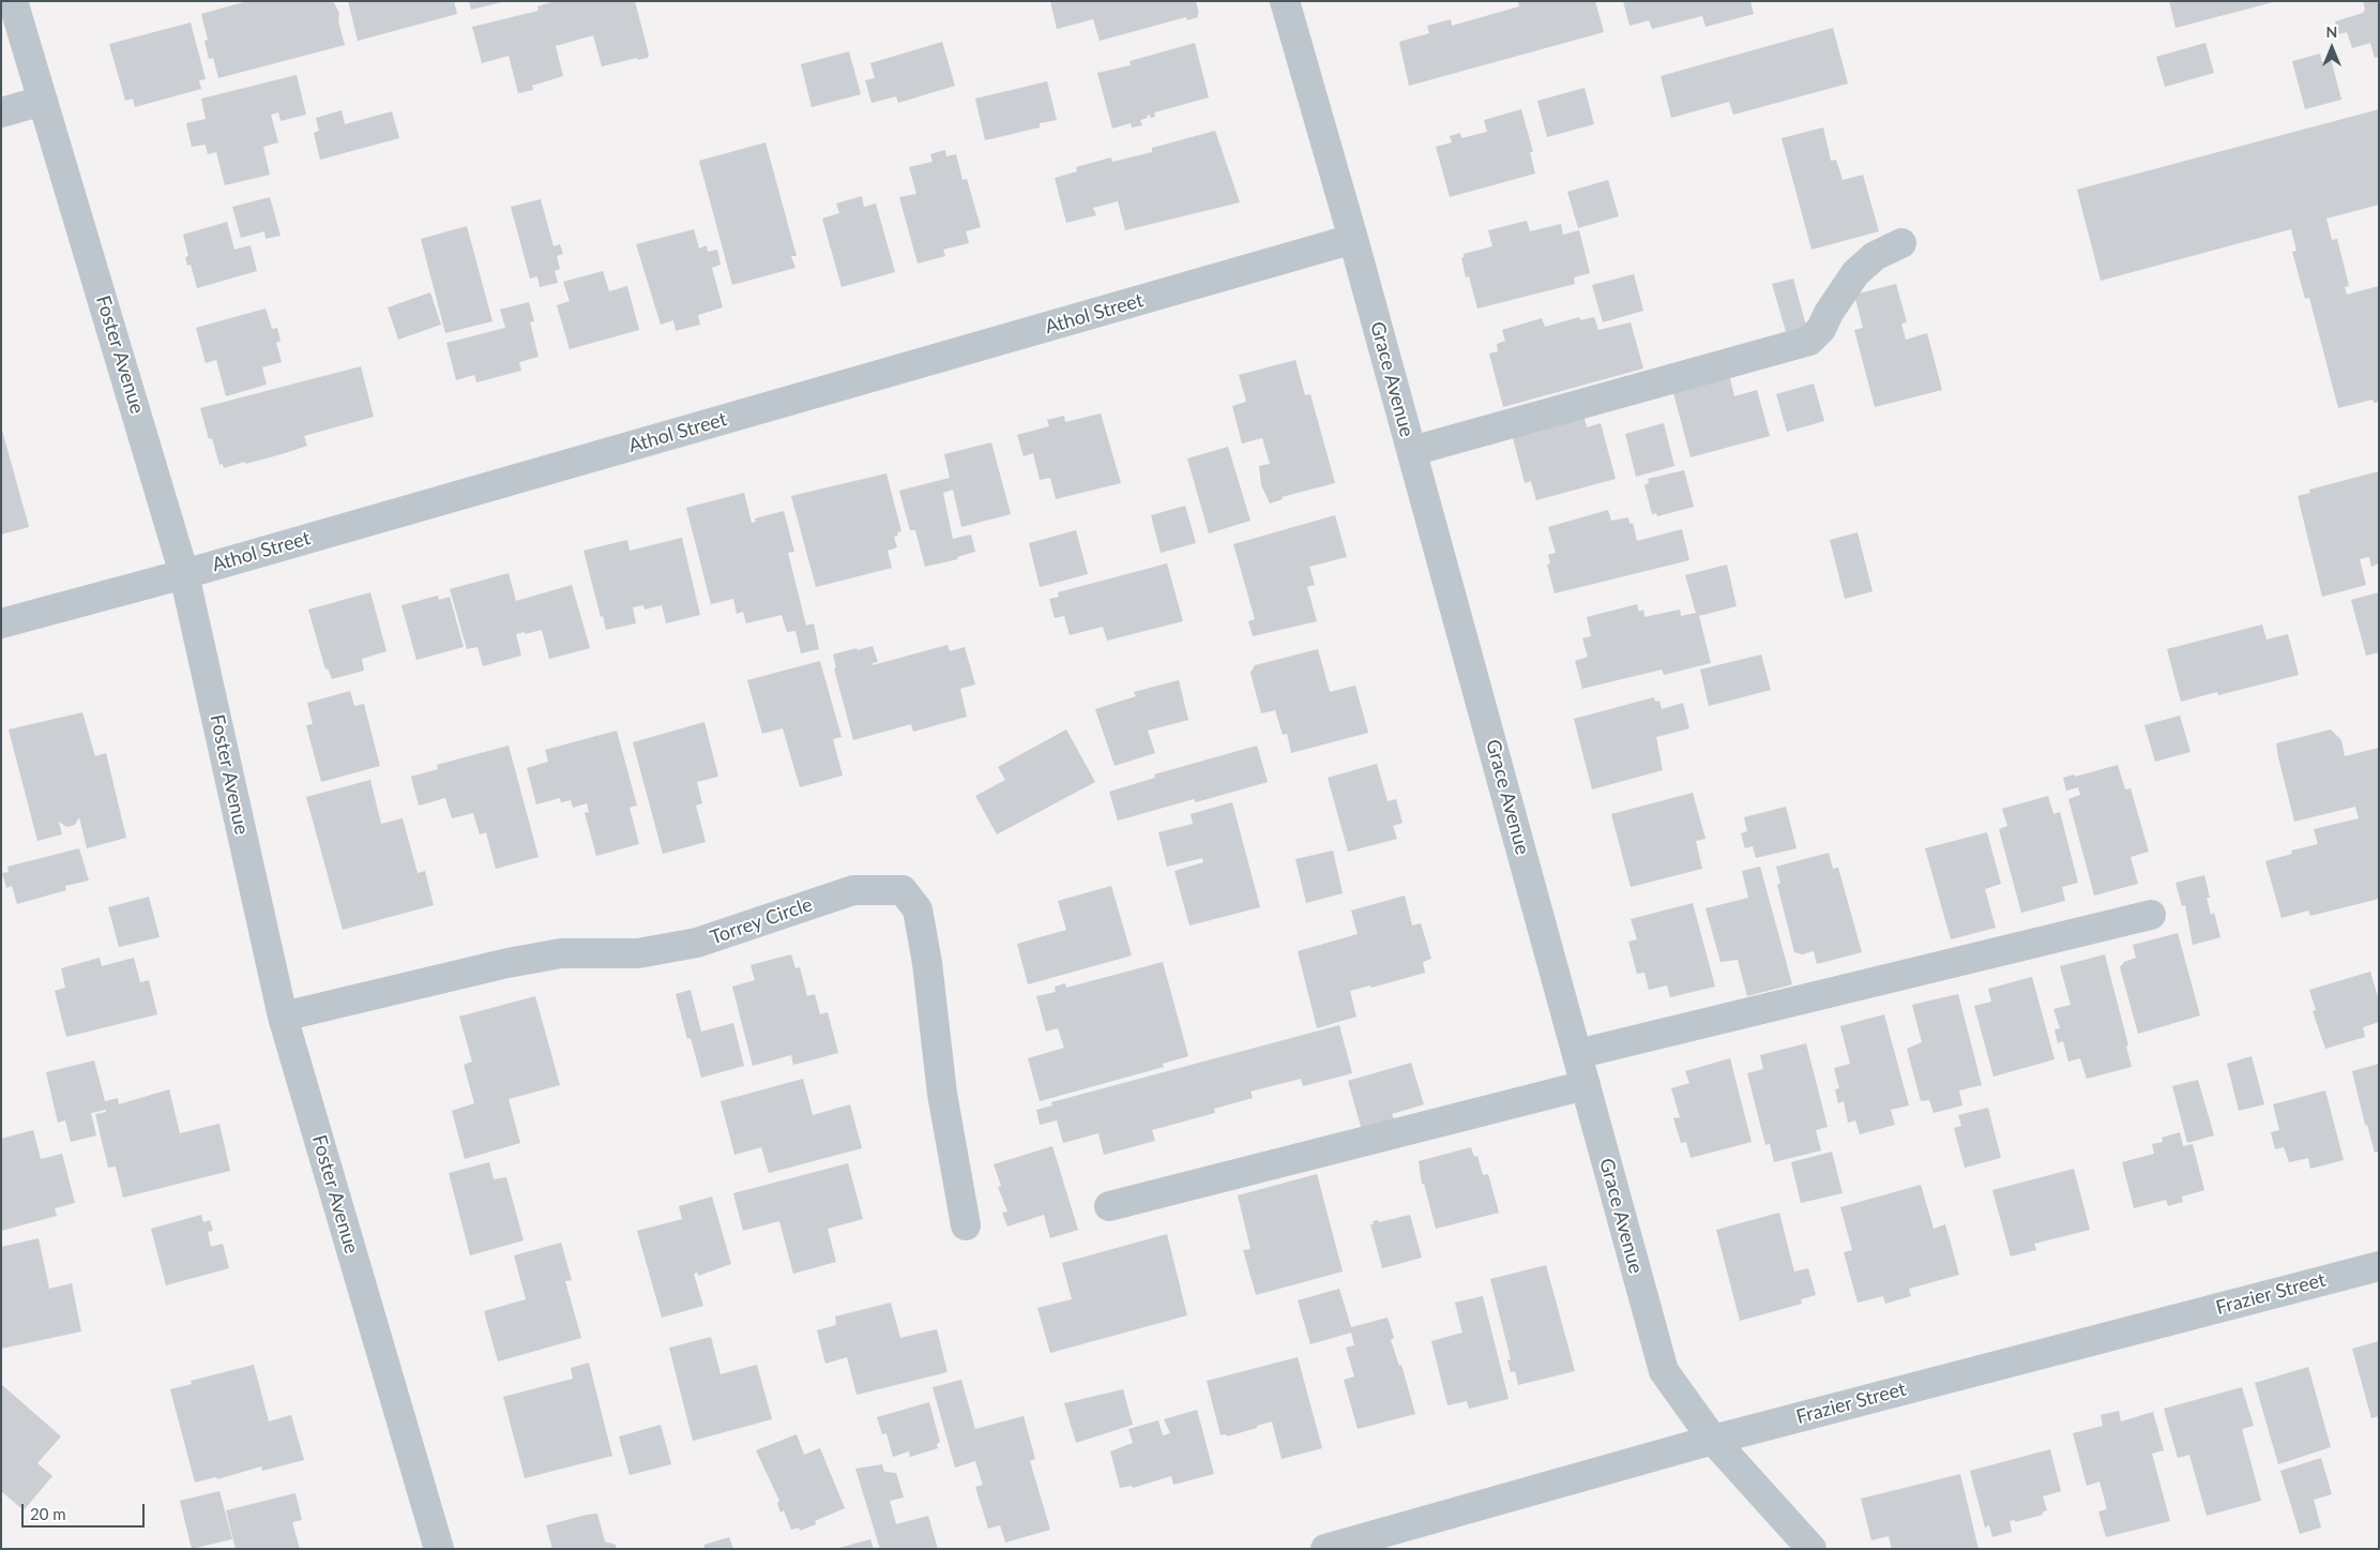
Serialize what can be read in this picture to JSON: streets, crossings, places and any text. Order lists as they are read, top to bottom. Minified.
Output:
{"streets":{"street":["Athol Street","Foster Avenue","Grace Avenue","Torrey Circle","Frazier Street"]},"crossings":[["Athol Street","Foster Avenue"],["Athol Street","Grace Avenue"],["Foster Avenue","Torrey Circle"],["Grace Avenue","Frazier Street"]],"scale_bar":"20 m","north":"top"}
